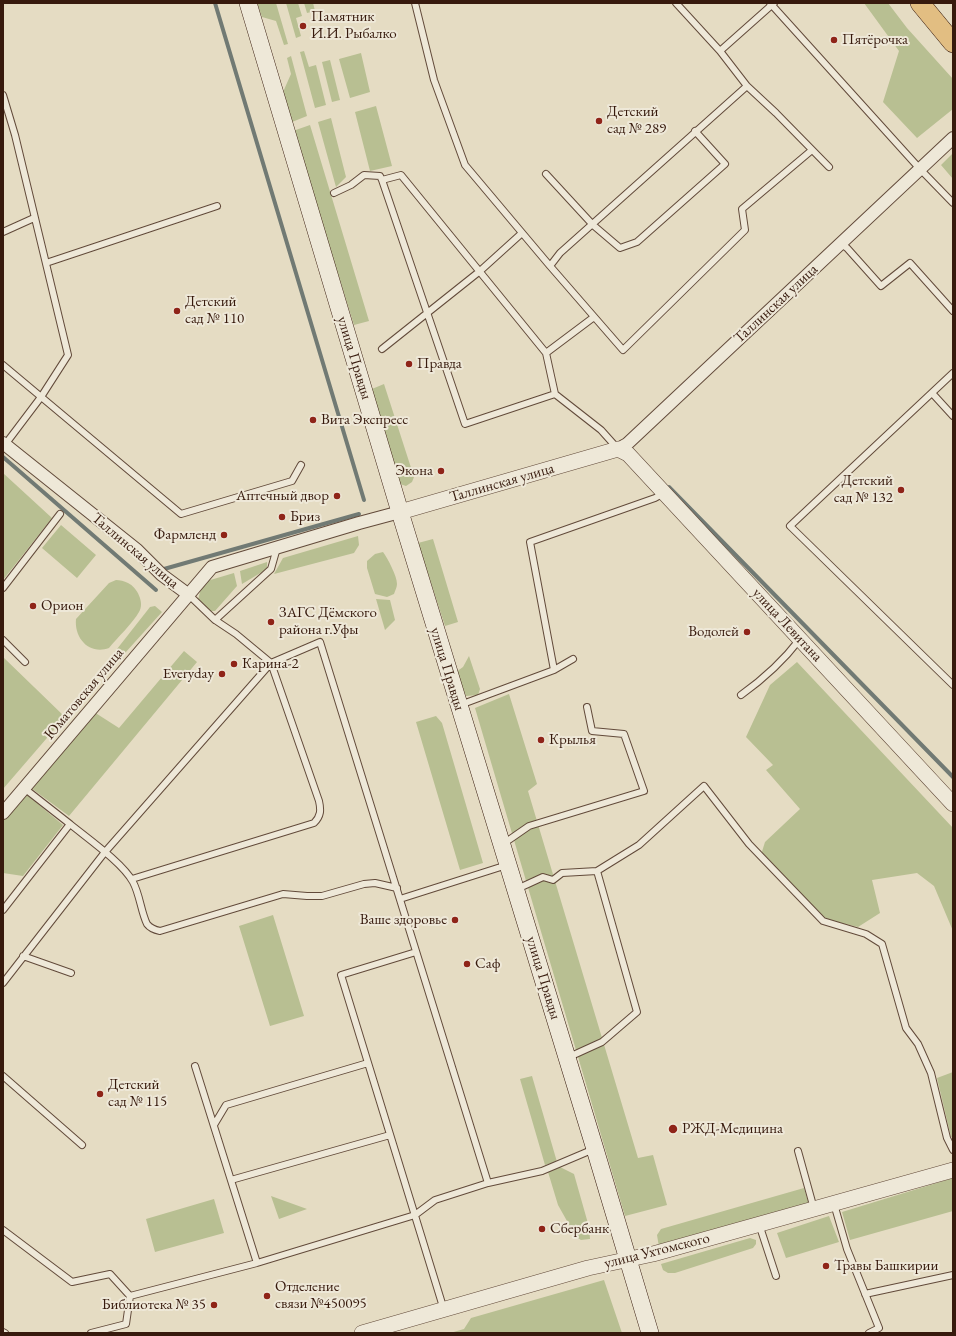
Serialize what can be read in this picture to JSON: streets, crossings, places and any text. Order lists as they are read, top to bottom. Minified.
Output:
{"streets":{"main road":["улица Правды"],"street":["Таллинская улица","улица Левитана","Юматовская улица","улица Ухтомского"]},"crossings":[["Таллинская улица","улица Правды"],["Таллинская улица","улица Левитана"],["Таллинская улица","Юматовская улица"],["улица Правды","улица Ухтомского"]],"places":["Памятник И.И. Рыбалко","Пятёрочка","Детский сад № 289","Детский сад № 110","Правда","Вита Экспресс","Экона","Детский сад № 132","Аптечный двор","Бриз","Фармленд","Орион","ЗАГС Дёмского района г.Уфы","Водолей","Карина-2","Everyday","Крылья","Ваше здоровье","Саф","Детский сад № 115","РЖД-Медицина","Сбербанк","Травы Башкирии","Отделение связи №450095","Библиотека № 35"]}
